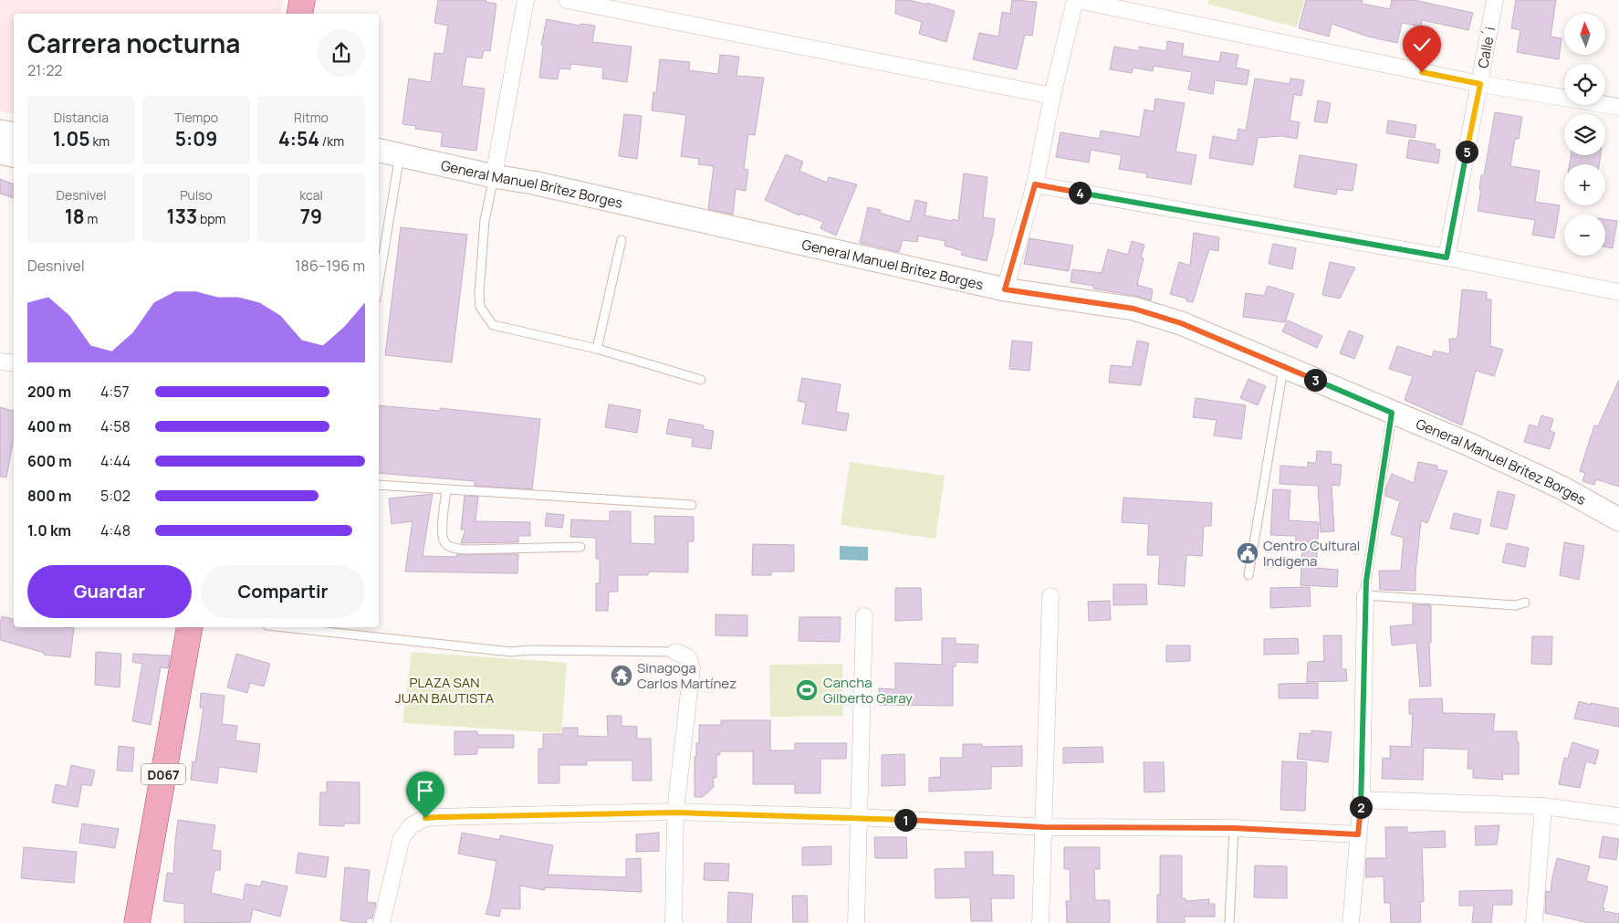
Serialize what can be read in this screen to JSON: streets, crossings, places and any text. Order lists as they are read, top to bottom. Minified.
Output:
{"streets":{"main road":["D067"],"street":["Calle´i","General Manuel Brítez Borges"]},"parks":["PLAZA SAN JUAN BAUTISTA"],"places":{"public building":["Centro Cultural Indigena"],"temple":["Sinagoga Carlos Martínez"],"sports":["Cancha Gilberto Garay"]},"north":"top","page":{"map_buttons":["+","−"],"heading":["Carrera nocturna","21:22"],"stats":[["Distancia","1.05 km"],["Tiempo","5:09"],["Ritmo","4:54 /km"],["Desnivel","18 m"],["Pulso","133 bpm"],["kcal","79"]],"pins":["5","4","3","2","1"],"chart":["Desnivel","186–196 m"],"list":[{"name":"200 m","note":"4:57"},{"name":"400 m","note":"4:58"},{"name":"600 m","note":"4:44"},{"name":"800 m","note":"5:02"},{"name":"1.0 km","note":"4:48"}],"buttons":["Guardar","Compartir"]}}
